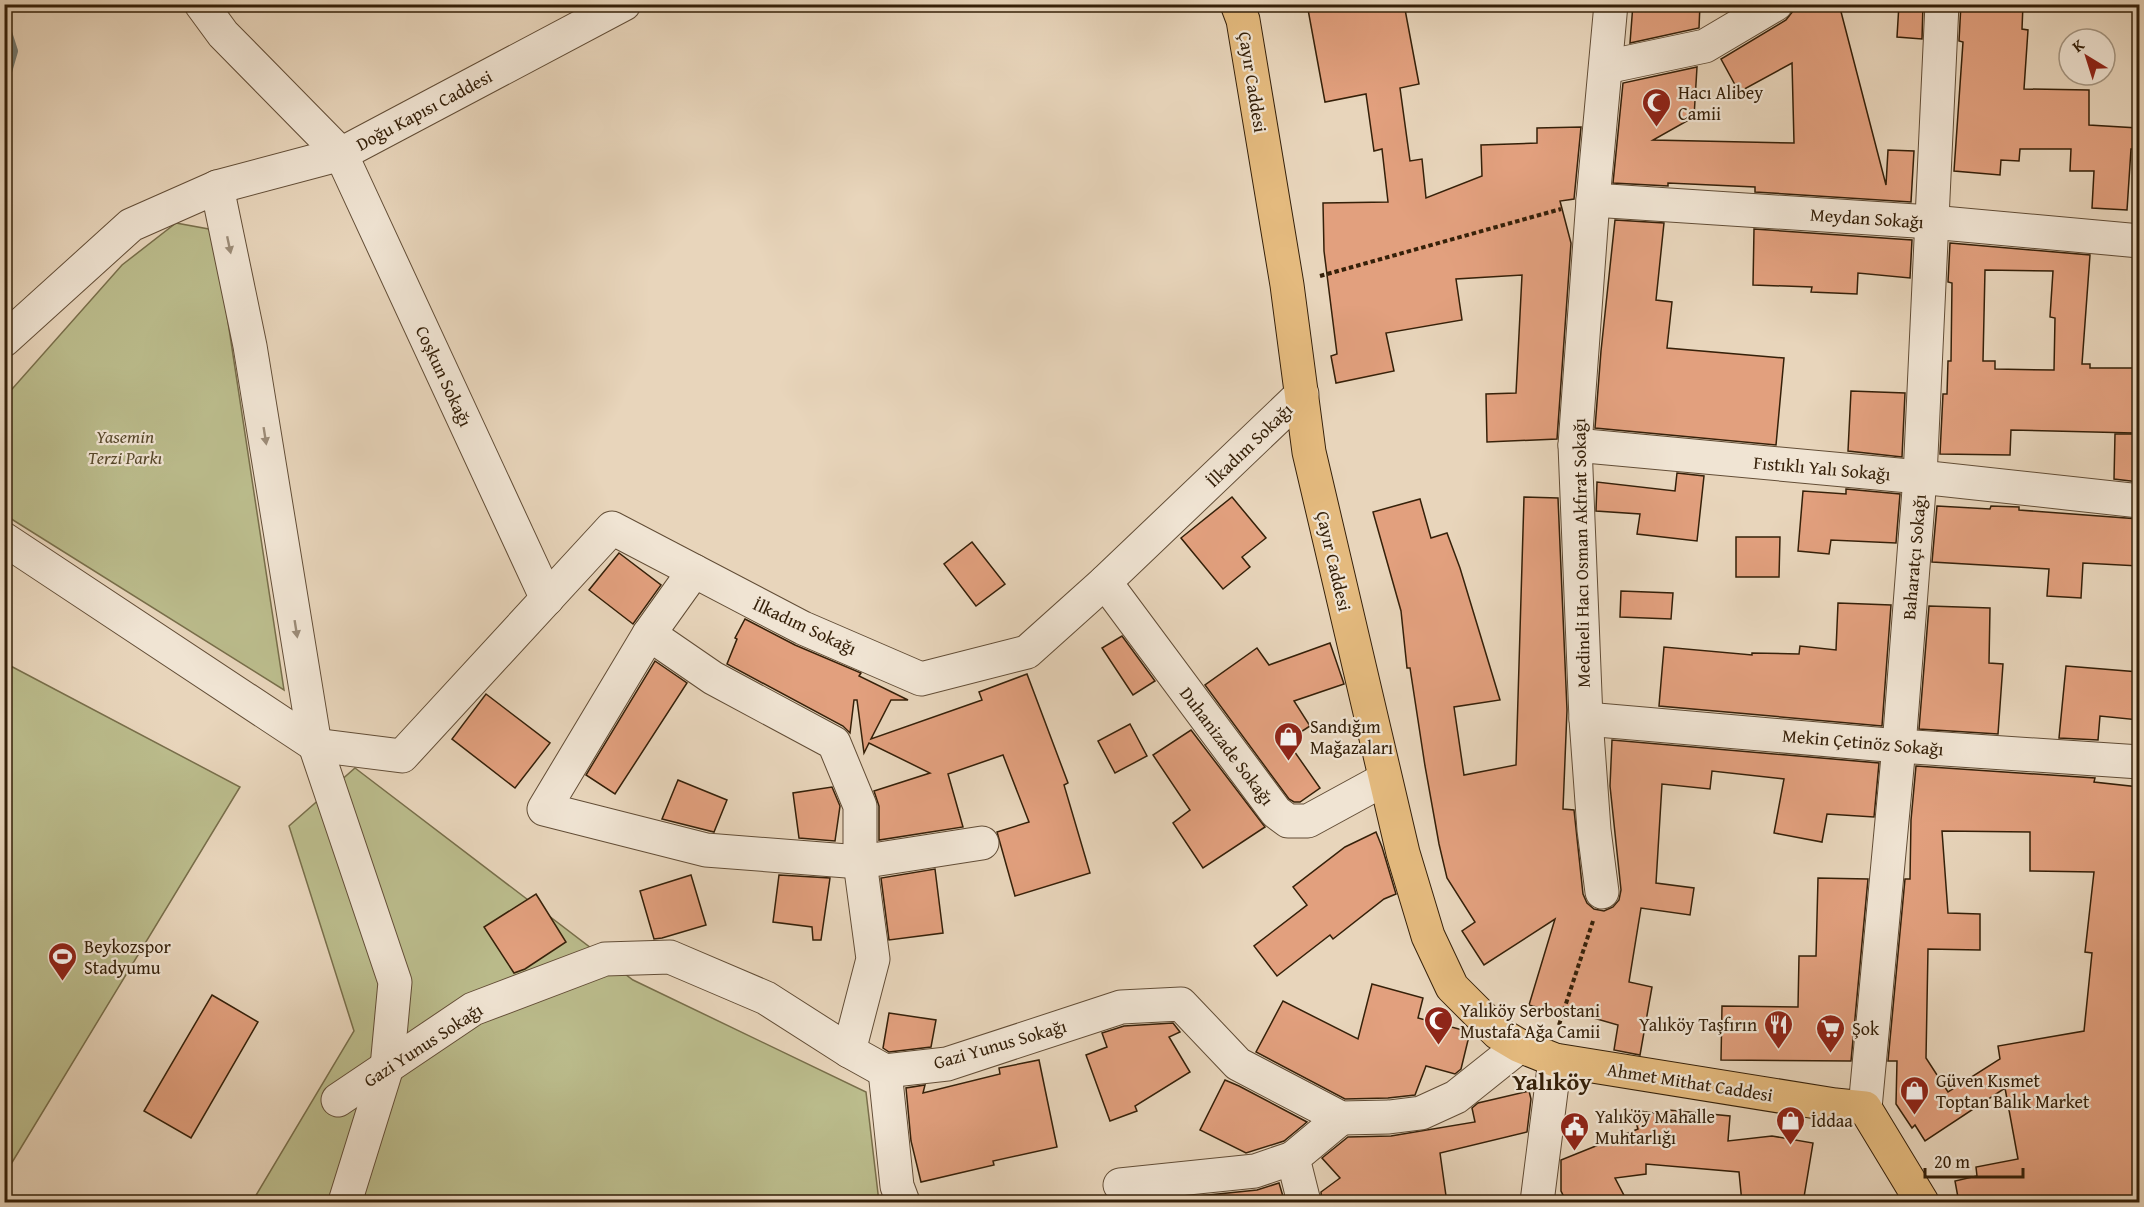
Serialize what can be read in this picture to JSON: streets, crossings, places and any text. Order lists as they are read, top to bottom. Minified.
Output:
{"streets":{"main road":["Çayır Caddesi","Ahmet Mithat Caddesi"],"street":["Doğu Kapısı Caddesi","Meydan Sokağı","Coşkun Sokağı","İlkadım Sokağı","Fıstıklı Yalı Sokağı","Medineli Hacı Osman Akfırat Sokağı","Baharatçı Sokağı","Mekin Çetinöz Sokağı","Duhanizade Sokağı","Gazi Yunus Sokağı"]},"crossings":[["Çayır Caddesi","İlkadım Sokağı"],["Çayır Caddesi","Duhanizade Sokağı"],["Çayır Caddesi","Gazi Yunus Sokağı"],["Çayır Caddesi","Ahmet Mithat Caddesi"],["Doğu Kapısı Caddesi","Coşkun Sokağı"],["Meydan Sokağı","Medineli Hacı Osman Akfırat Sokağı"],["Meydan Sokağı","Baharatçı Sokağı"],["Coşkun Sokağı","İlkadım Sokağı"],["İlkadım Sokağı","Duhanizade Sokağı"],["Fıstıklı Yalı Sokağı","Medineli Hacı Osman Akfırat Sokağı"],["Fıstıklı Yalı Sokağı","Baharatçı Sokağı"],["Medineli Hacı Osman Akfırat Sokağı","Mekin Çetinöz Sokağı"],["Baharatçı Sokağı","Mekin Çetinöz Sokağı"],["Baharatçı Sokağı","Ahmet Mithat Caddesi"],["Gazi Yunus Sokağı","Ahmet Mithat Caddesi"]],"districts":["Yalıköy"],"parks":["Yasemin Terzi Parkı"],"places":{"mosque":["Hacı Alibey Camii","Yalıköy Serbostani Mustafa Ağa Camii"],"shop":["Sandığım Mağazaları","Güven Kısmet Toptan Balık Market","İddaa"],"sports":["Beykozspor Stadyumu"],"restaurant":["Yalıköy Taşfırın"],"supermarket":["Şok"],"public building":["Yalıköy Mahalle Muhtarlığı"]},"scale_bar":"20 m","north":"top left"}
